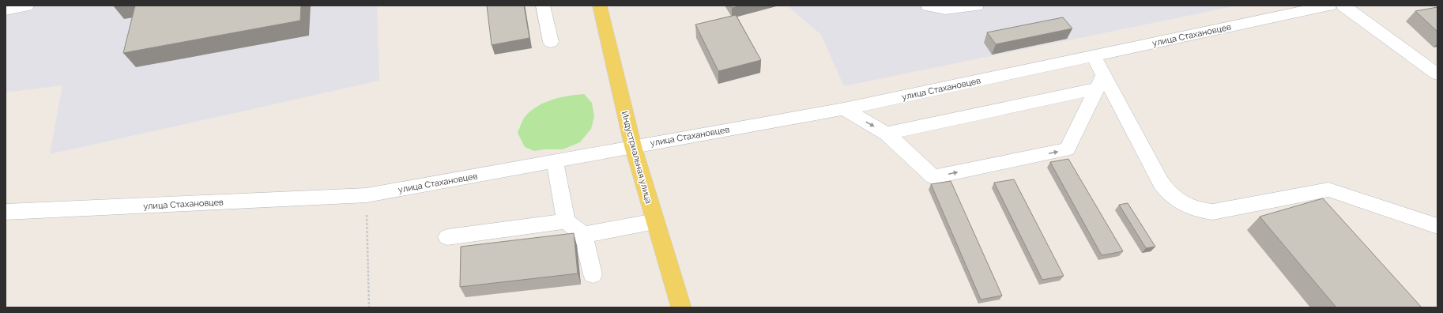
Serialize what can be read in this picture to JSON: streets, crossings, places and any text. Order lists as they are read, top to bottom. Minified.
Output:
{"streets":{"main road":["Индустриальная улица"],"street":["улица Стахановцев"]},"crossings":[["улица Стахановцев","Индустриальная улица"]]}
